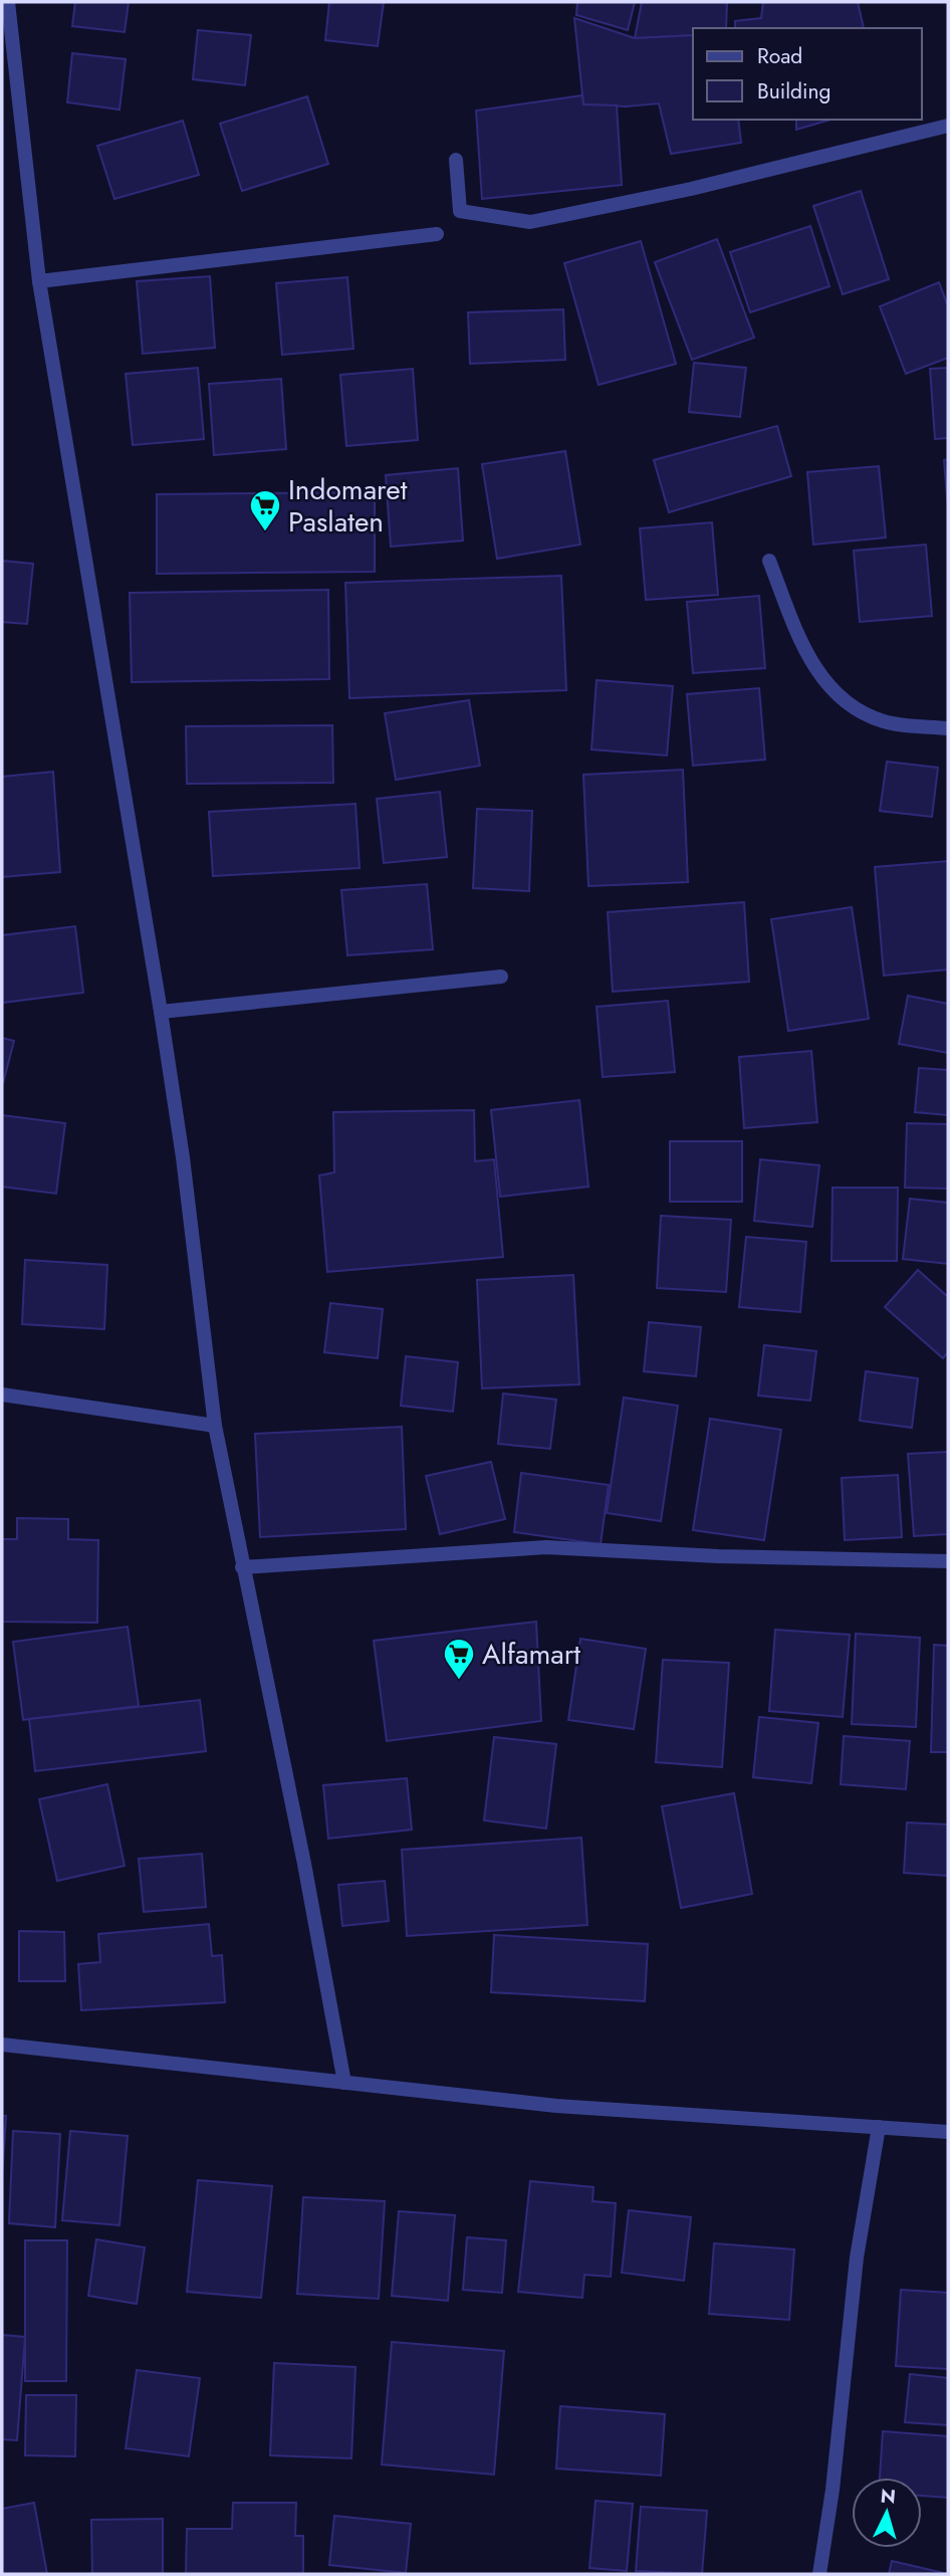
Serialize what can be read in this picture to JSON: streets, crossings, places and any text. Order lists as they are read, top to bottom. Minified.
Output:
{"places":{"supermarket":["Indomaret Paslaten","Alfamart"]},"legend":["Road","Building"],"north":"top"}
